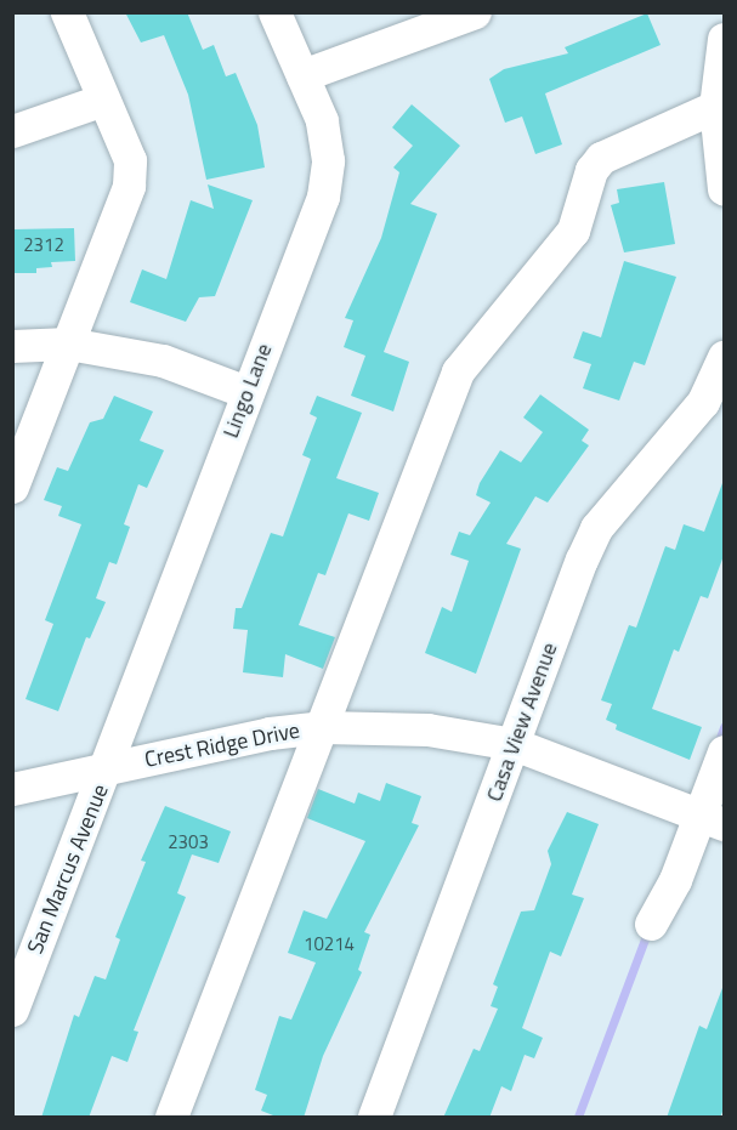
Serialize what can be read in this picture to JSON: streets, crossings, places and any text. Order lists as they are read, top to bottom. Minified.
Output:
{"streets":{"street":["Lingo Lane","Casa View Avenue","Crest Ridge Drive","San Marcus Avenue"]},"crossings":[["Lingo Lane","Crest Ridge Drive"],["Lingo Lane","San Marcus Avenue"],["Casa View Avenue","Crest Ridge Drive"],["Crest Ridge Drive","San Marcus Avenue"]],"house_numbers":["2312","2303","10214"]}
